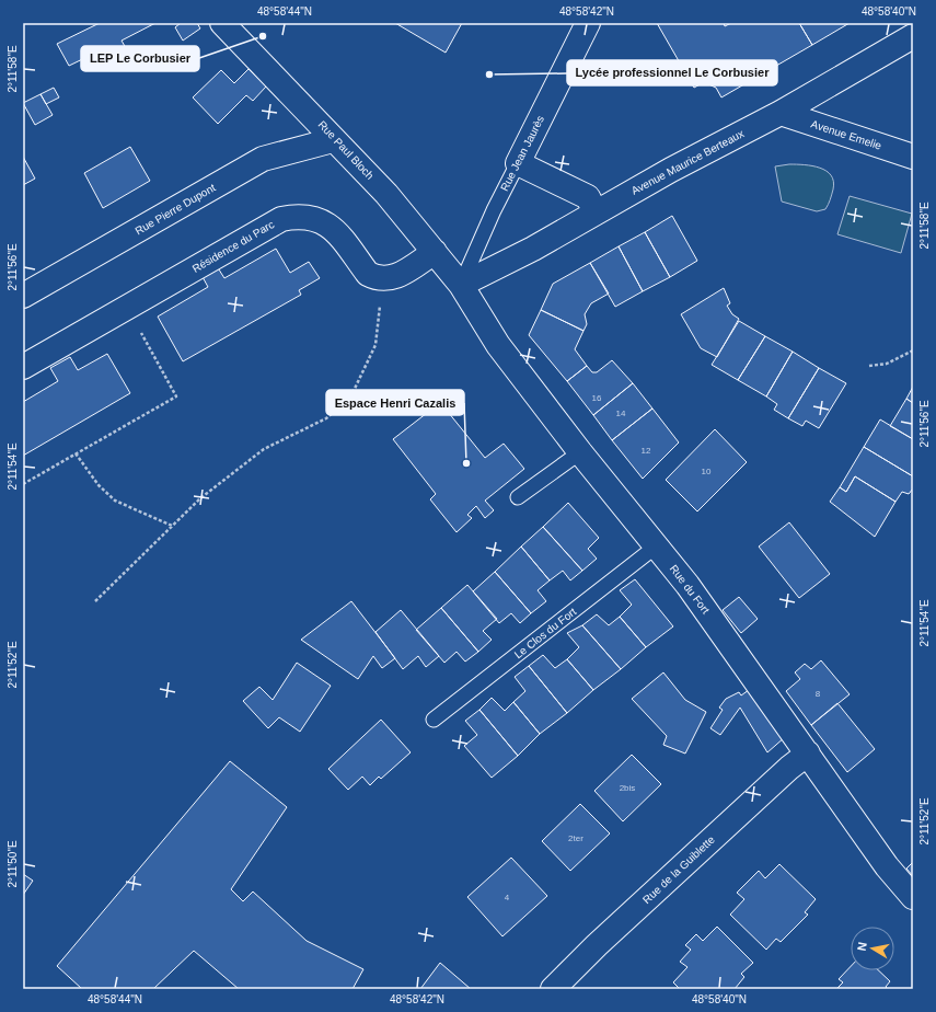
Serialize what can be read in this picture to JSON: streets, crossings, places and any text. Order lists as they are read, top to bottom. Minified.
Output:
{"streets":{"street":["Avenue Emelie","Rue Paul Bloch","Rue Jean Jaurès","Avenue Maurice Berteaux","Rue Pierre Dupont","Résidence du Parc","Rue du Fort","Rue de la Guiblette"],"lane":["Le Clos du Fort"]},"crossings":[["Avenue Emelie","Avenue Maurice Berteaux"],["Rue Paul Bloch","Rue Jean Jaurès"],["Rue Paul Bloch","Avenue Maurice Berteaux"],["Rue Paul Bloch","Rue Pierre Dupont"],["Rue Paul Bloch","Rue du Fort"],["Rue Jean Jaurès","Avenue Maurice Berteaux"],["Rue Jean Jaurès","Rue du Fort"],["Avenue Maurice Berteaux","Rue du Fort"],["Rue du Fort","Le Clos du Fort"],["Rue du Fort","Rue de la Guiblette"]],"places":["LEP Le Corbusier","Lycée professionnel Le Corbusier","Espace Henri Cazalis"],"house_numbers":["16","14","12","10","8","2bis","2ter","4"],"north":"left","coordinates":["48°58'44\"N","48°58'42\"N","48°58'40\"N","2°11'58\"E","2°11'56\"E","2°11'54\"E","2°11'52\"E","2°11'50\"E"]}
